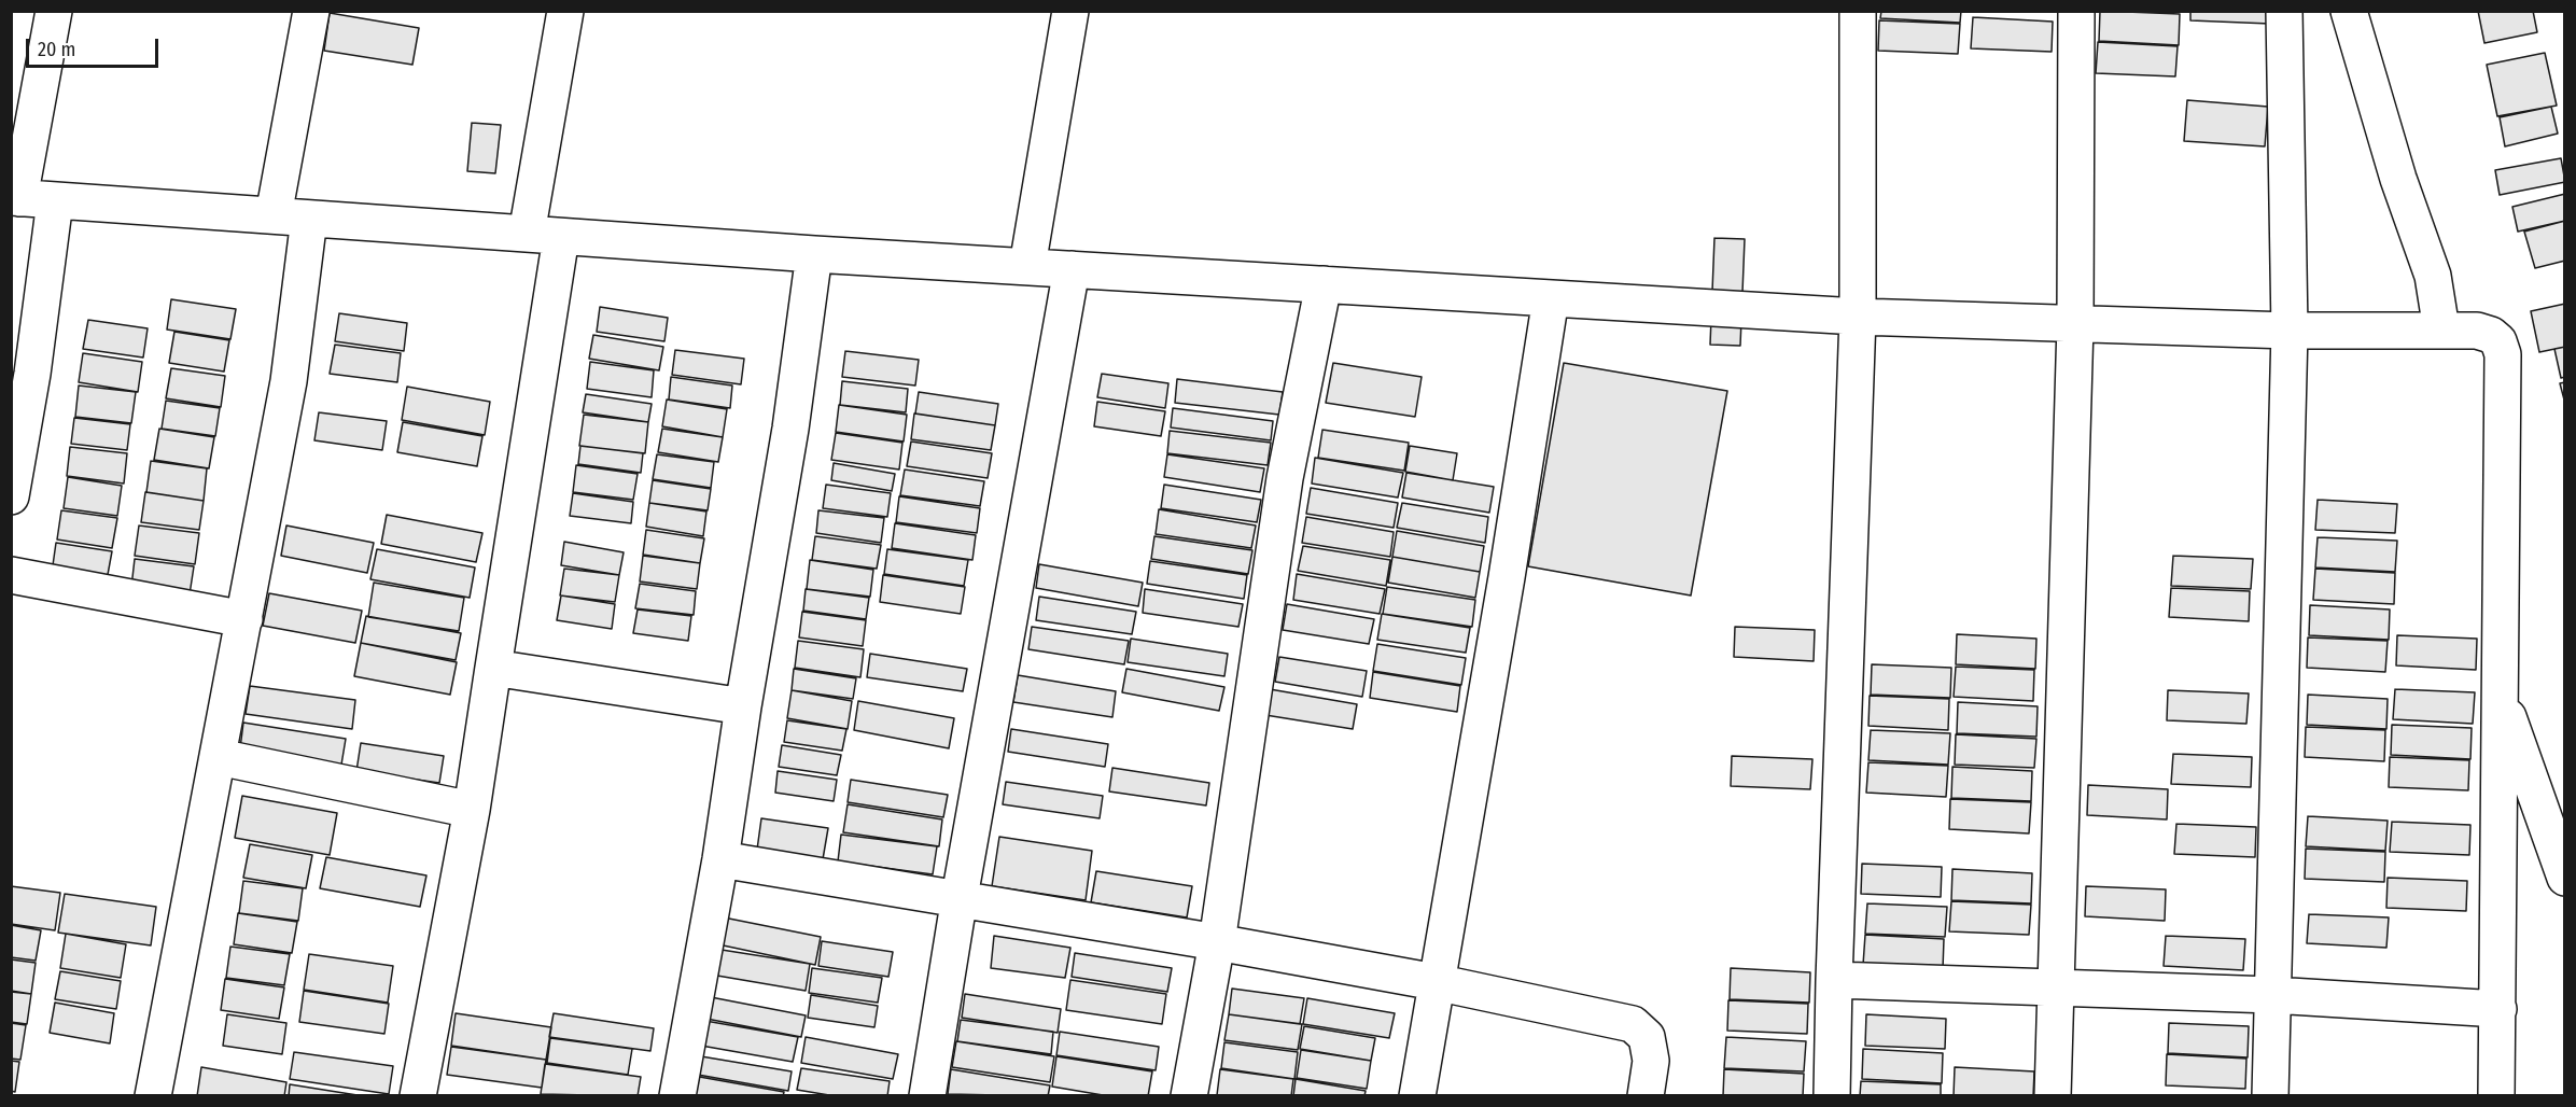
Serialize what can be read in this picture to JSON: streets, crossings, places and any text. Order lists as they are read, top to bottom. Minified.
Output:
{"scale_bar":"20 m"}
